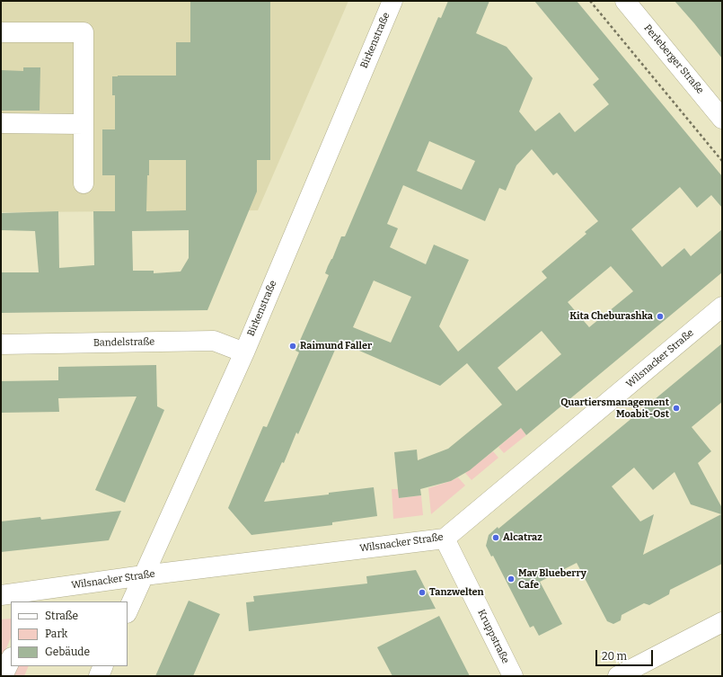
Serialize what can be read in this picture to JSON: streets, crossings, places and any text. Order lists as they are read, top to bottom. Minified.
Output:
{"streets":{"street":["Birkenstraße","Perleberger Straße","Bandelstraße","Wilsnacker Straße","Kruppstraße"]},"crossings":[["Birkenstraße","Bandelstraße"],["Birkenstraße","Wilsnacker Straße"],["Wilsnacker Straße","Kruppstraße"]],"places":["Kita Cheburashka","Raimund Faller","Quartiersmanagement Moabit-Ost","Alcatraz","Mav Blueberry Cafe","Tanzwelten"],"legend":["Straße","Park","Gebäude"],"scale_bar":"20 m"}
